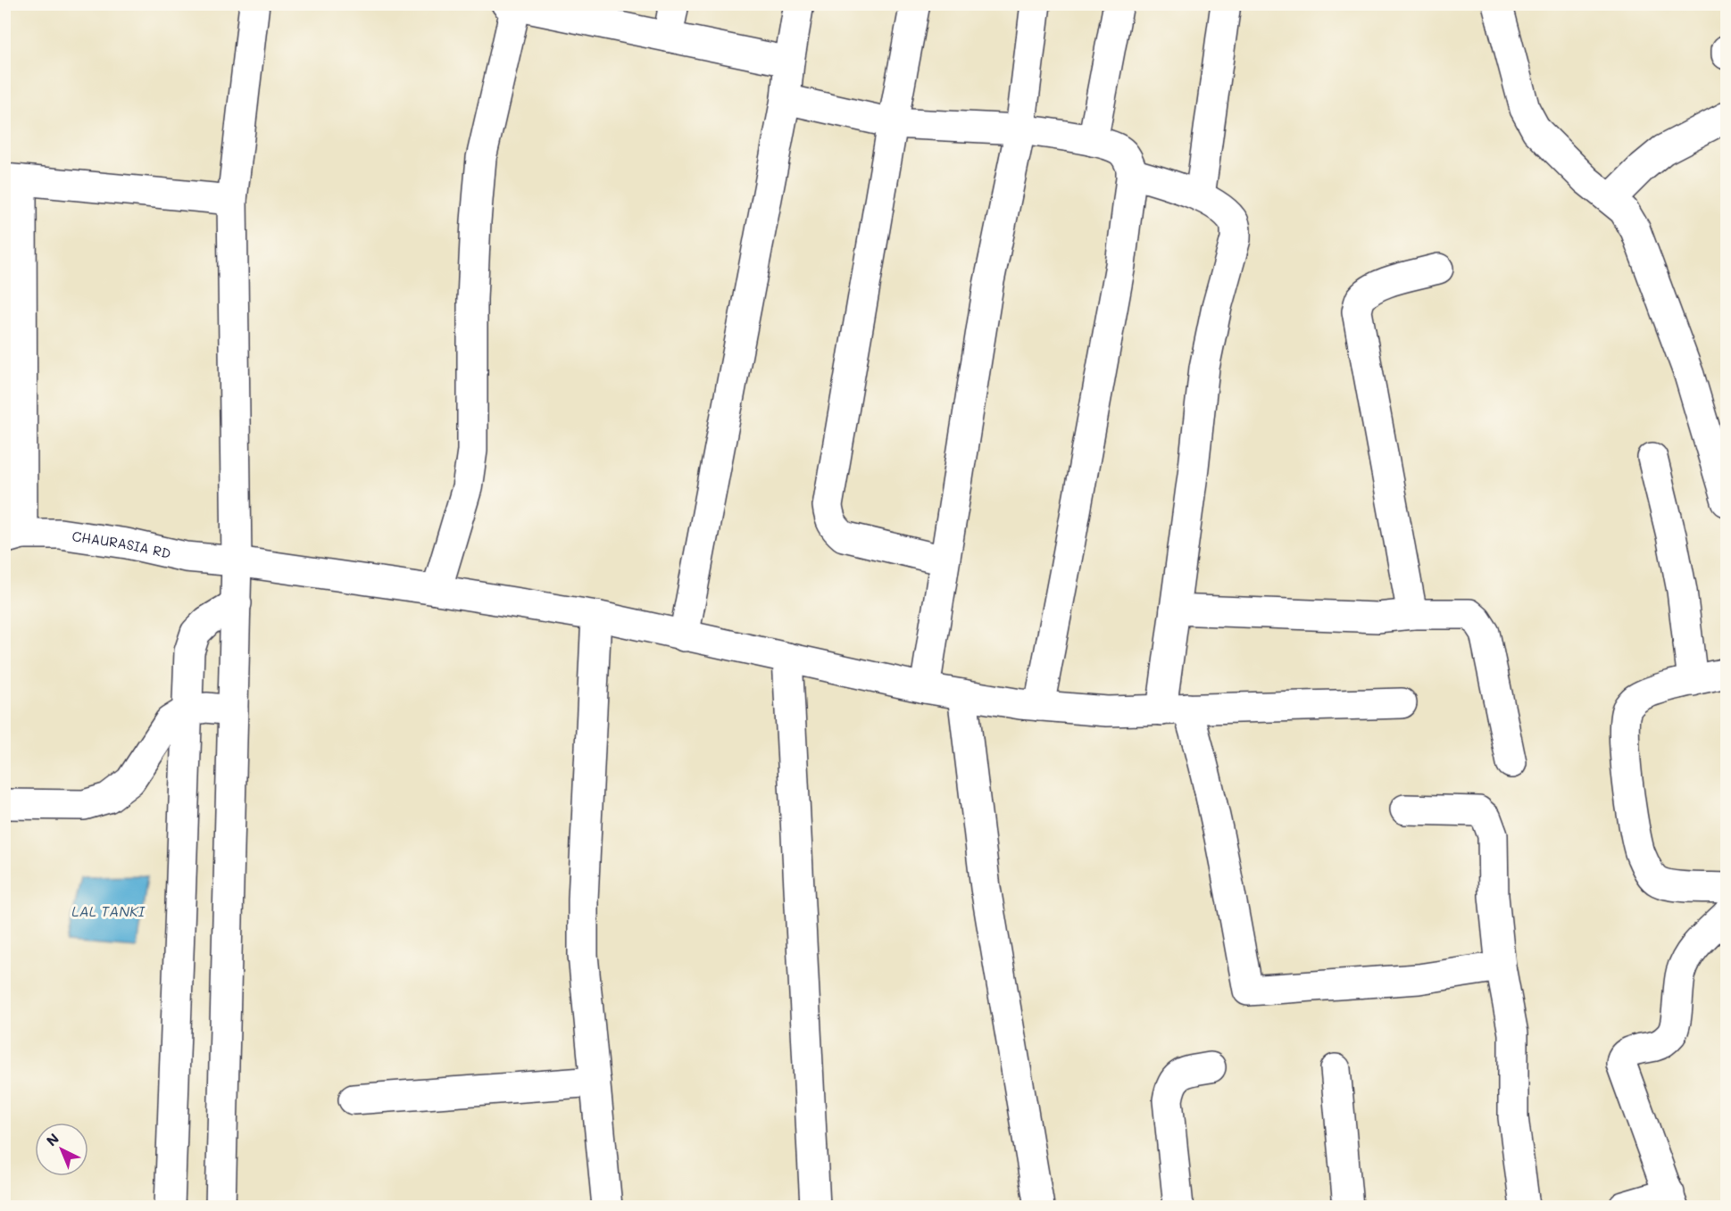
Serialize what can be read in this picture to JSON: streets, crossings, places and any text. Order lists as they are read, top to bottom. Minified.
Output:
{"streets":{"street":["CHAURASIA RD"]},"water":["LAL TANKI"],"north":"top left"}
